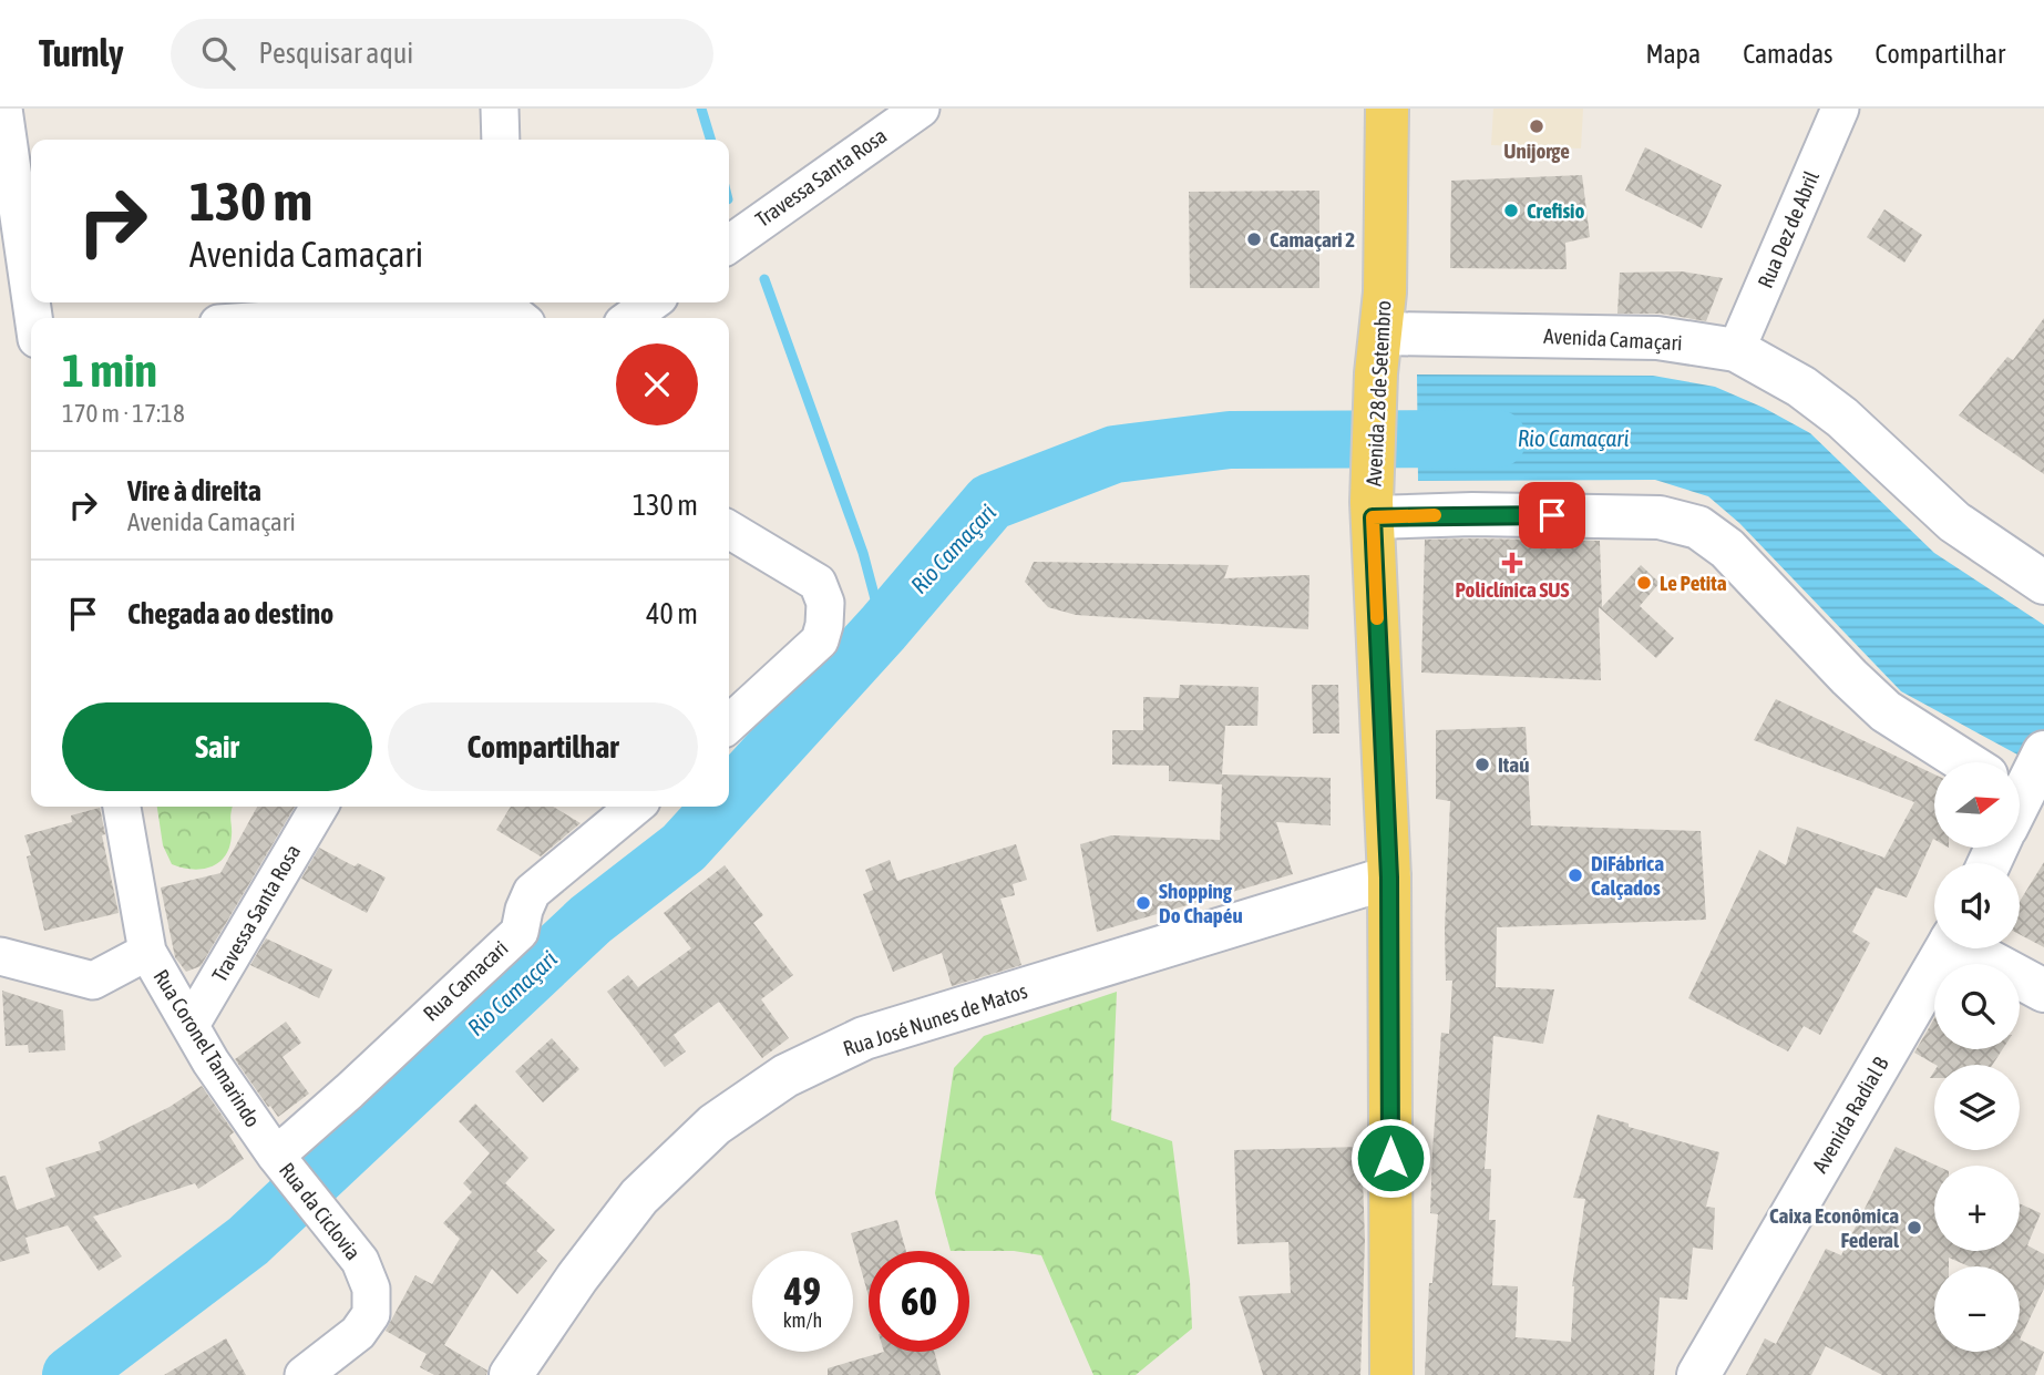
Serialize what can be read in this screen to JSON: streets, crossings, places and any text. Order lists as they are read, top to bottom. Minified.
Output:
{"streets":{"main road":["Avenida 28 de Setembro"],"street":["Travessa Santa Rosa","Rua Dez de Abril","Avenida Camaçari","Rua Camacari","Rua José Nunes de Matos","Rua Coronel Tamarindo","Avenida Radial B","Rua da Ciclovia"]},"crossings":[["Travessa Santa Rosa","Rua Coronel Tamarindo"],["Rua Dez de Abril","Avenida Camaçari"],["Avenida Camaçari","Avenida 28 de Setembro"],["Avenida 28 de Setembro","Rua José Nunes de Matos"],["Rua Camacari","Rua Coronel Tamarindo"],["Rua Camacari","Rua da Ciclovia"],["Rua Coronel Tamarindo","Rua da Ciclovia"]],"water":["Rio Camaçari"],"places":{"other":["Unijorge","Crefisio","Camaçari 2","Le Petita","Itaú","DiFábrica Calçados","Shopping Do Chapéu","Caixa Econômica Federal"],"health":["Policlínica SUS"]},"north":"right","page":{"header":"Turnly","search":"Pesquisar aqui","nav":["Mapa","Camadas","Compartilhar"],"turn":["130 m","Avenida Camaçari"],"heading":["1 min","170 m · 17:18"],"list":[{"name":"Vire à direita","note":"Avenida Camaçari","value":"130 m"},{"name":"Chegada ao destino","value":"40 m"}],"buttons":["Sair","Compartilhar"],"map_buttons":["+","−"],"speed":"49 km/h","limit":"60"}}
